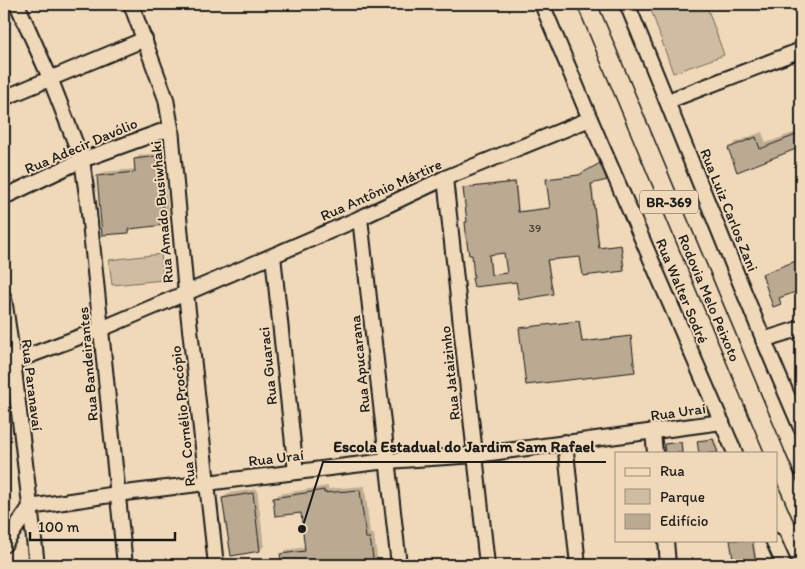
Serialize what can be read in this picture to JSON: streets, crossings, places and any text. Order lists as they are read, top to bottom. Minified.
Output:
{"streets":{"main road":["BR-369","Rodovia Melo Peixoto"],"street":["Rua Adecir Davólio","Rua Antônio Mártire","Rua Luiz Carlos Zani","Rua Amado Busiwhaki","Rua Walter Sodré","Rua Bandeirantes","Rua Apucarana","Rua Guaraci","Rua Jataizinho","Rua Paranavaí","Rua Uraí","Rua Cornélio Procópio"]},"crossings":[["Rua Adecir Davólio","Rua Amado Busiwhaki"],["Rua Adecir Davólio","Rua Bandeirantes"],["Rua Antônio Mártire","Rua Amado Busiwhaki"],["Rua Antônio Mártire","Rua Walter Sodré"],["Rua Antônio Mártire","Rua Bandeirantes"],["Rua Antônio Mártire","Rua Apucarana"],["Rua Antônio Mártire","Rua Guaraci"],["Rua Antônio Mártire","Rua Jataizinho"],["Rua Antônio Mártire","Rua Paranavaí"],["Rua Antônio Mártire","Rua Cornélio Procópio"],["Rua Amado Busiwhaki","Rua Cornélio Procópio"],["Rua Walter Sodré","Rua Uraí"],["Rua Bandeirantes","Rua Uraí"],["Rua Apucarana","Rua Uraí"],["Rua Guaraci","Rua Uraí"],["Rua Jataizinho","Rua Uraí"],["Rua Paranavaí","Rua Uraí"],["Rua Uraí","Rua Cornélio Procópio"]],"places":["Escola Estadual do Jardim Sam Rafael"],"house_numbers":["39"],"legend":["Rua","Parque","Edifício"],"scale_bar":"100 m"}
